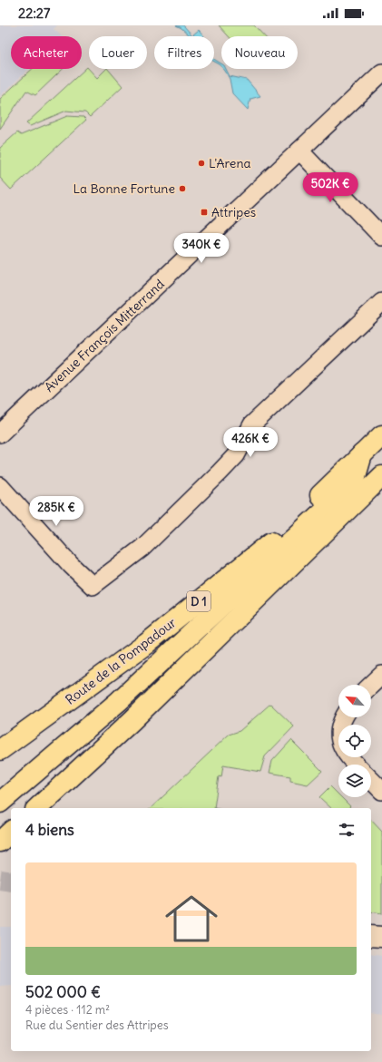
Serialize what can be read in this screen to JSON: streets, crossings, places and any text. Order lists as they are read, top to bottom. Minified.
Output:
{"streets":{"main road":["D 1","Route de la Pompadour"],"street":["Avenue François Mitterrand"]},"places":{"other":["L'Arena","La Bonne Fortune"],"transit":["Attripes"]},"north":"top left","page":{"status":"22:27","chip":["Acheter","Louer","Filtres","Nouveau"],"price":["502K €","340K €","426K €","285K €"],"heading":"4 biens","list":[{"name":"502 000 €","note":"4 pièces · 112 m² · Rue du Sentier des Attripes"}]}}
